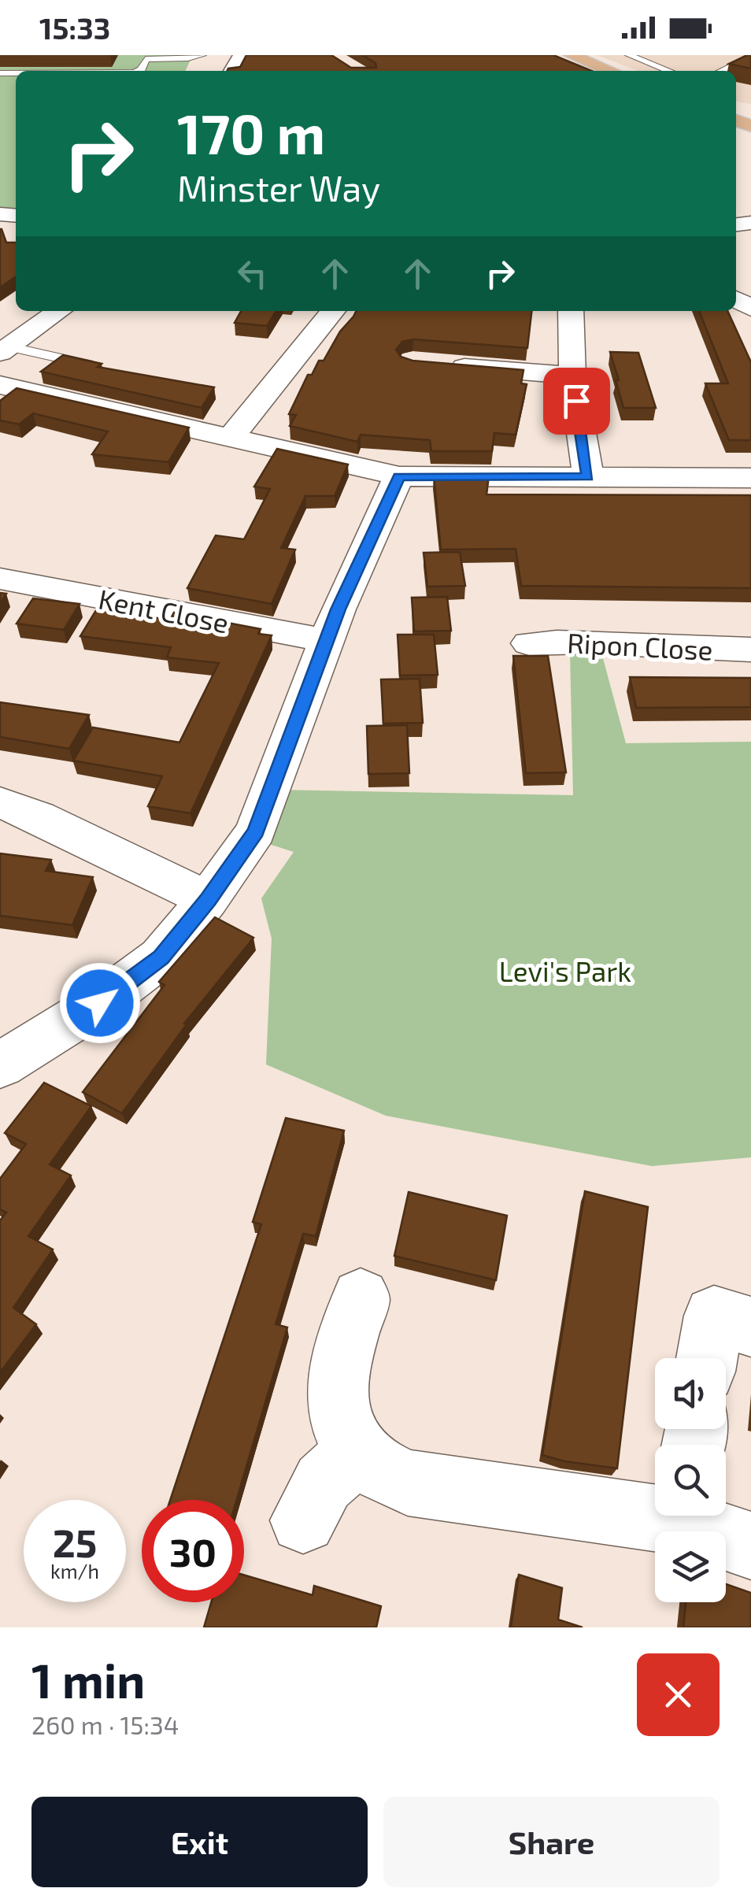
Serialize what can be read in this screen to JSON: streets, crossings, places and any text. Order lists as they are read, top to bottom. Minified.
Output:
{"streets":{"street":["Kent Close","Ripon Close"]},"parks":["Levi's Park"],"page":{"status":"15:33","turn":["170 m","Minster Way"],"speed":"25 km/h","limit":"30","heading":["1 min","260 m · 15:34"],"buttons":["Exit","Share"]}}
